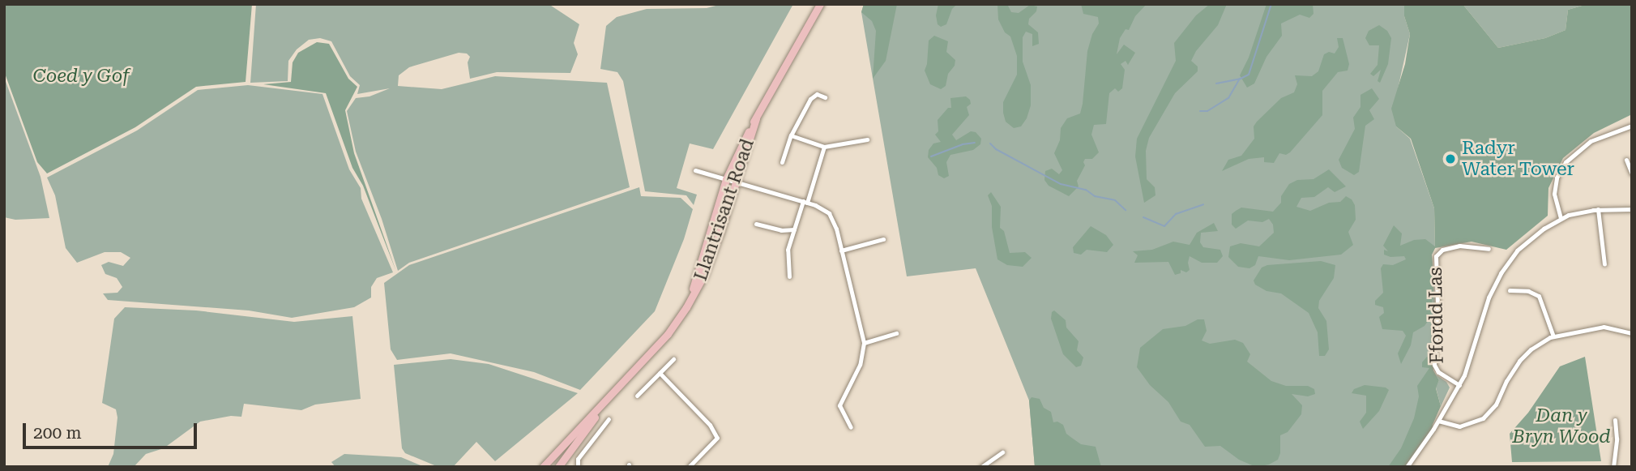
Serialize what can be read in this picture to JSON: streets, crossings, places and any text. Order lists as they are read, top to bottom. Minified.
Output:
{"streets":{"main road":["Llantrisant Road"],"street":["Ffordd Las"]},"parks":["Coed y Gof","Dan y Bryn Wood"],"places":["Radyr Water Tower"],"scale_bar":"200 m"}
